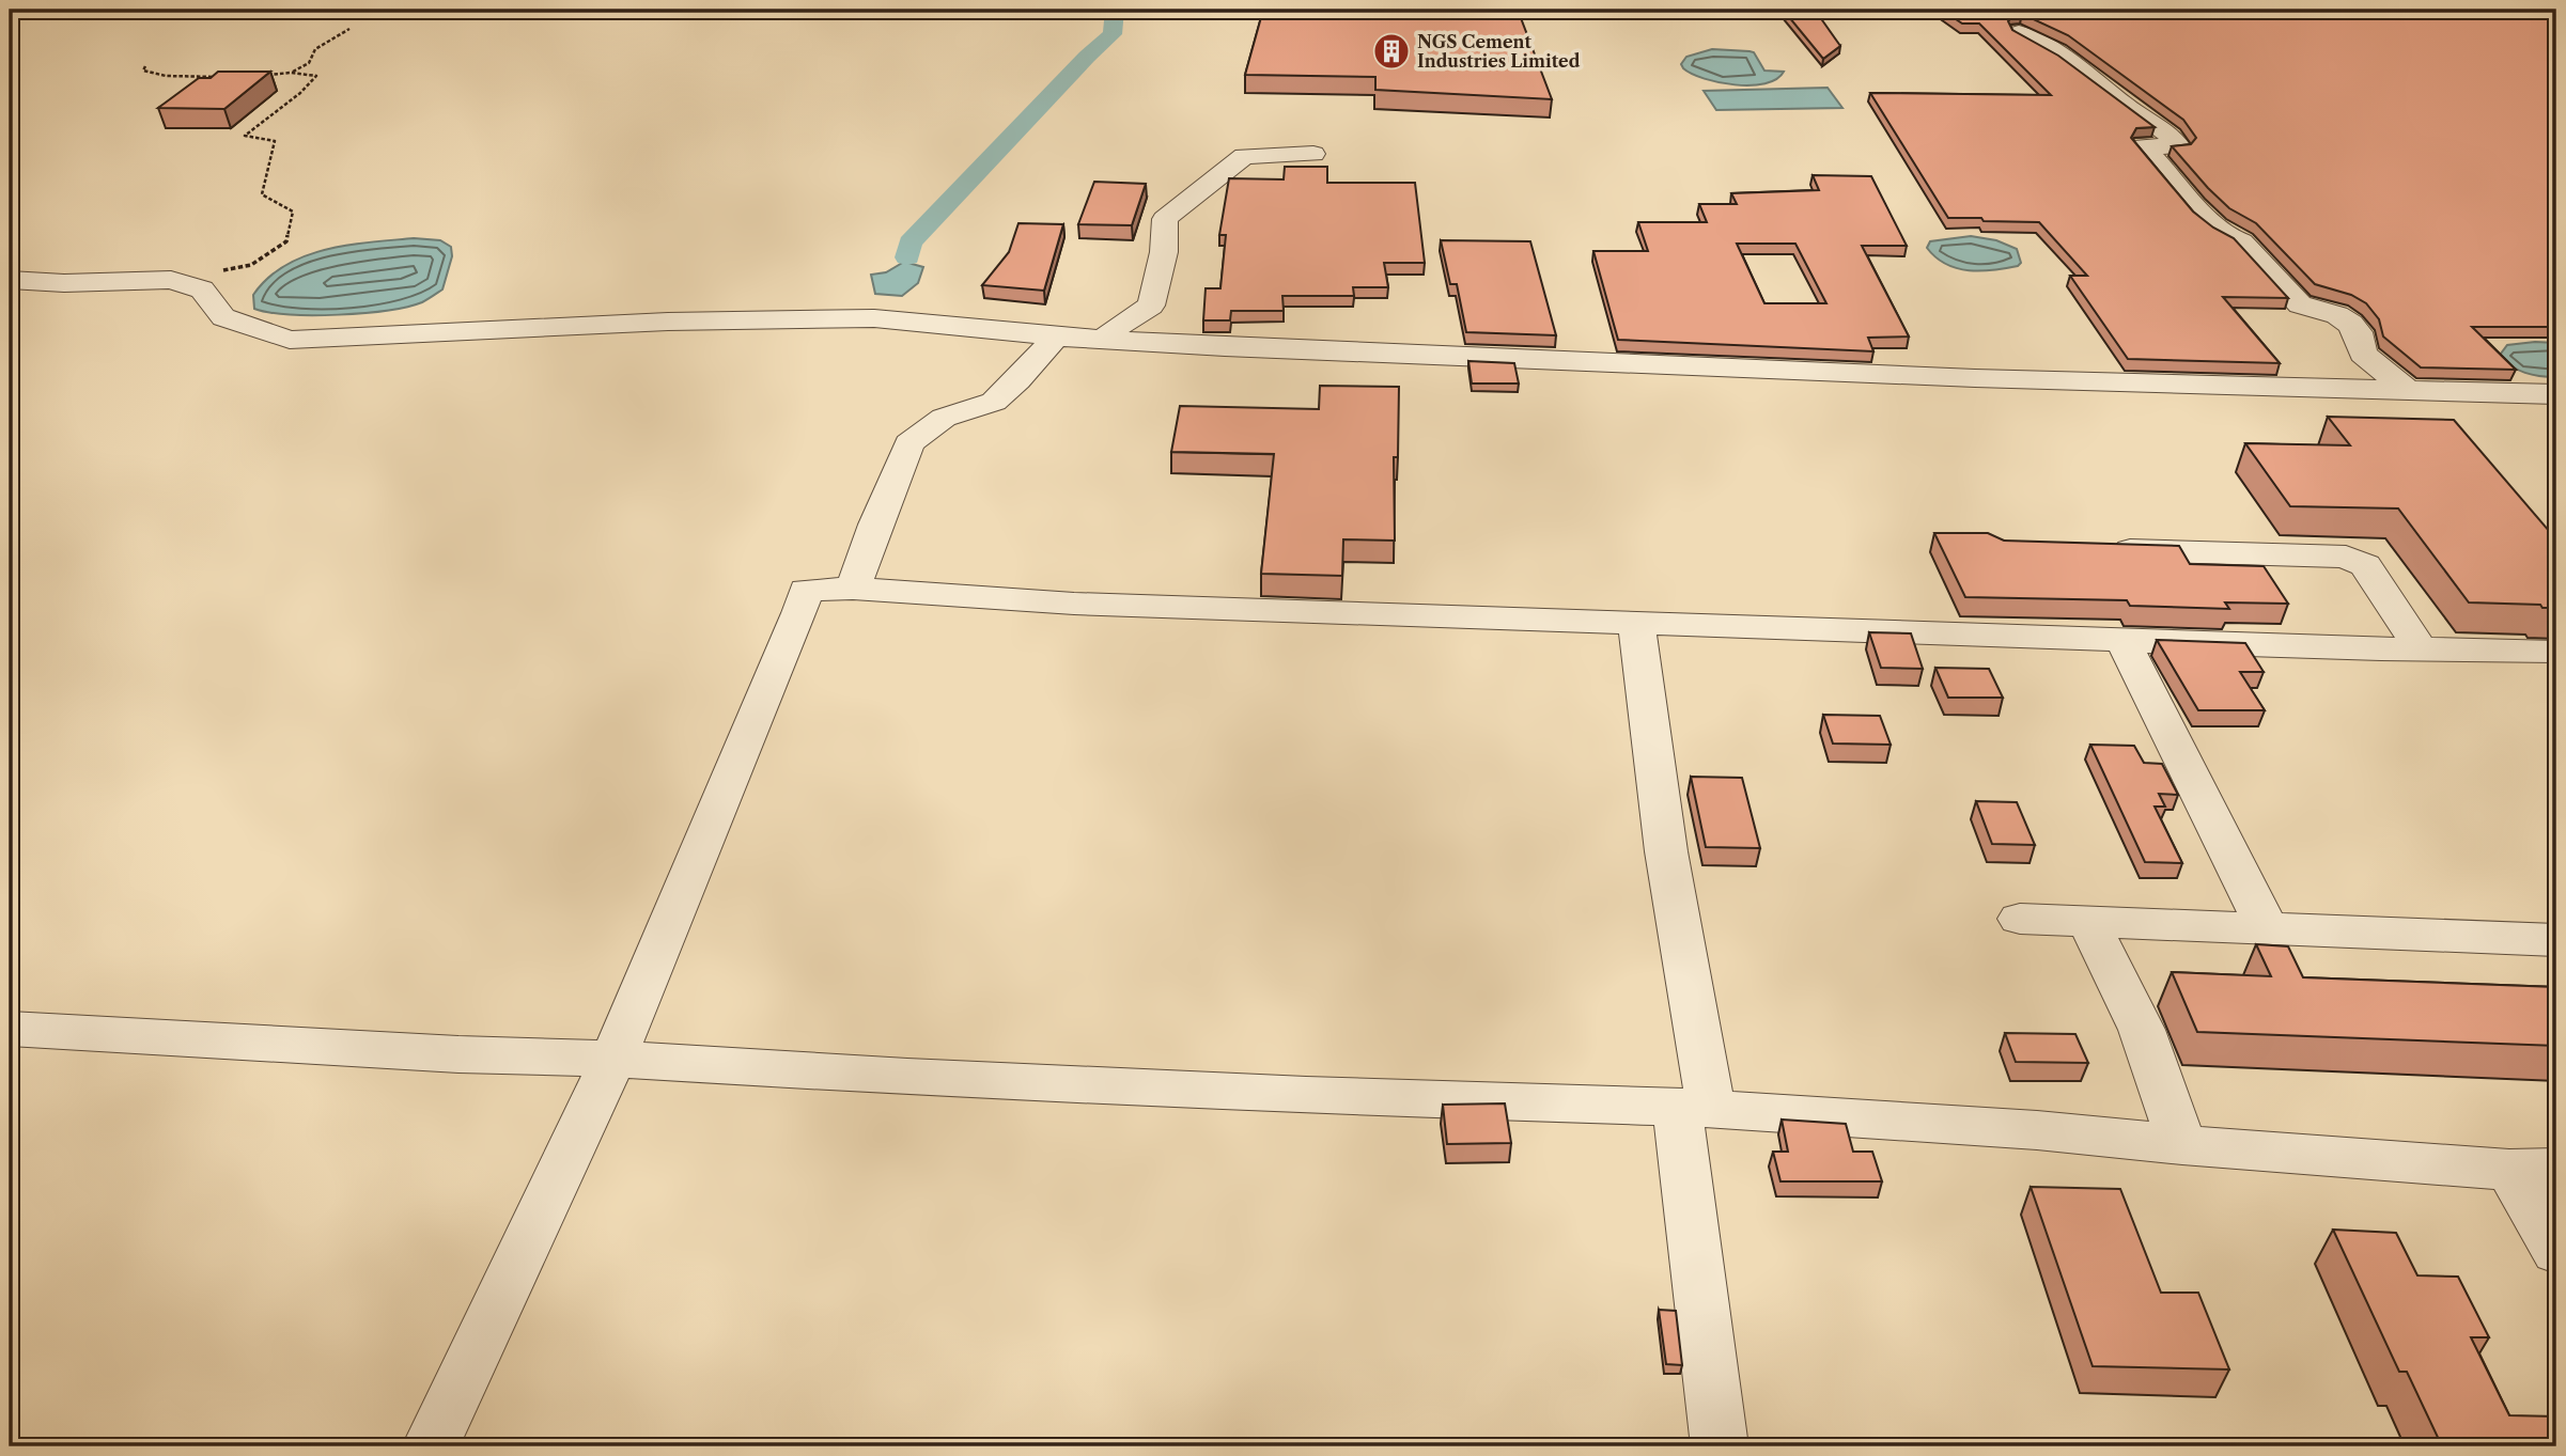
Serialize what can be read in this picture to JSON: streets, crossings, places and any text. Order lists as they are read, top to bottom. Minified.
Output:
{"places":{"building":["NGS Cement Industries Limited"]}}
